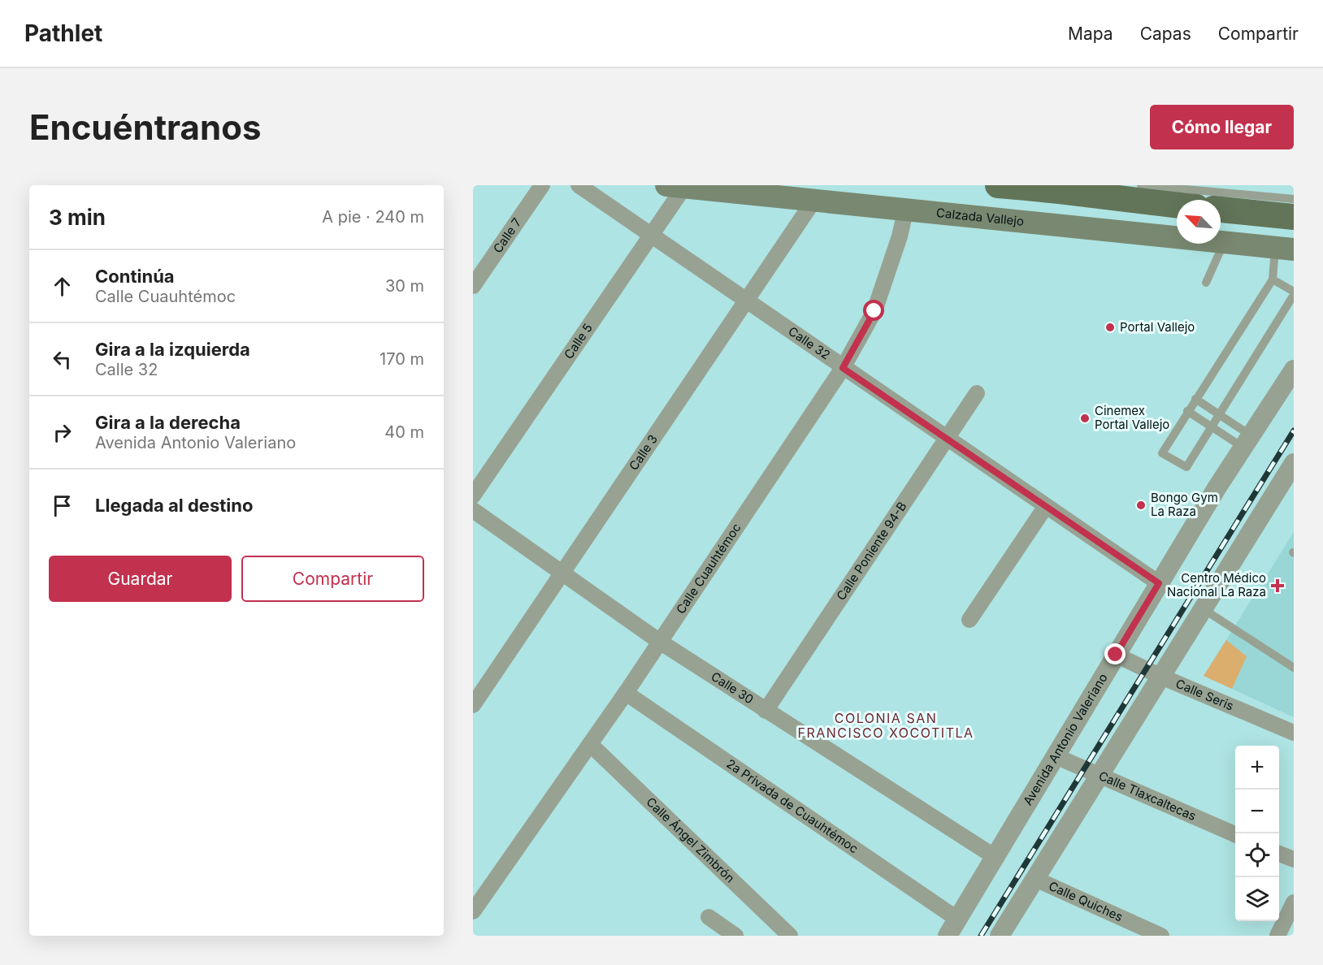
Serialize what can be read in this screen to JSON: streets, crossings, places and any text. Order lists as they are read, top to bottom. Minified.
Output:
{"streets":{"main road":["Calzada Vallejo"],"street":["Calle 7","Calle 5","Calle 32","Calle 3","Calle Poniente 94-B","Calle Cuauhtémoc","Calle 30","Calle Seris","Avenida Antonio Valeriano","Calle Tlaxcaltecas","2a Privada de Cuauhtémoc","Calle Ángel Zimbrón","Calle Quiches"]},"crossings":[["Calzada Vallejo","Calle 5"],["Calzada Vallejo","Calle 3"],["Calzada Vallejo","Calle Cuauhtémoc"],["Calle 5","Calle 32"],["Calle 32","Calle 3"],["Calle 32","Calle Poniente 94-B"],["Calle 32","Calle Cuauhtémoc"],["Calle 32","Avenida Antonio Valeriano"],["Calle 3","Calle 30"],["Calle Poniente 94-B","Calle 30"],["Calle Cuauhtémoc","Calle 30"],["Calle Cuauhtémoc","2a Privada de Cuauhtémoc"],["Calle Cuauhtémoc","Calle Ángel Zimbrón"],["Calle 30","Avenida Antonio Valeriano"],["Calle Seris","Avenida Antonio Valeriano"],["Avenida Antonio Valeriano","Calle Tlaxcaltecas"],["Avenida Antonio Valeriano","2a Privada de Cuauhtémoc"]],"districts":["COLONIA SAN FRANCISCO XOCOTITLA"],"places":{"other":["Portal Vallejo","Cinemex Portal Vallejo","Bongo Gym La Raza"],"health":["Centro Médico Nacional La Raza"]},"north":"top left","page":{"header":"Pathlet","nav":["Mapa","Capas","Compartir"],"buttons":["Cómo llegar",["Guardar","Compartir"]],"title":"Encuéntranos","heading":["3 min","A pie · 240 m"],"list":[["Continúa","Calle Cuauhtémoc","30 m"],["Gira a la izquierda","Calle 32","170 m"],["Gira a la derecha","Avenida Antonio Valeriano","40 m"],"Llegada al destino"],"map_buttons":["+","−"]}}
